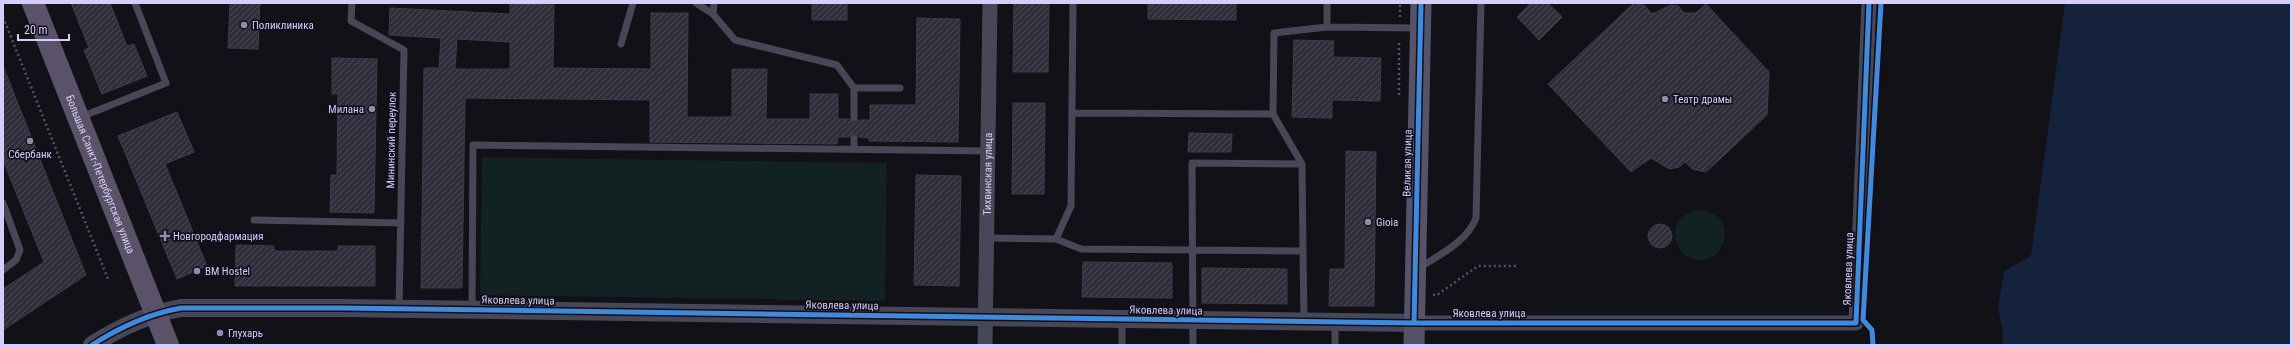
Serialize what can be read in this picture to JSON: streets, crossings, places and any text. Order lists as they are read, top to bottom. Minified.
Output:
{"streets":{"main road":["Великая улица","Большая Санкт-Петербургская улица"],"street":["Тихвинская улица","Яковлева улица"],"lane":["Мининский переулок"]},"crossings":[["Мининский переулок","Яковлева улица"],["Великая улица","Яковлева улица"],["Большая Санкт-Петербургская улица","Яковлева улица"],["Тихвинская улица","Яковлева улица"]],"places":{"other":["Поликлиника","Театр драмы","Милана","Сбербанк","Gioia","BM Hostel","Глухарь"],"health":["Новгородфармация"]},"scale_bar":"20 m"}
